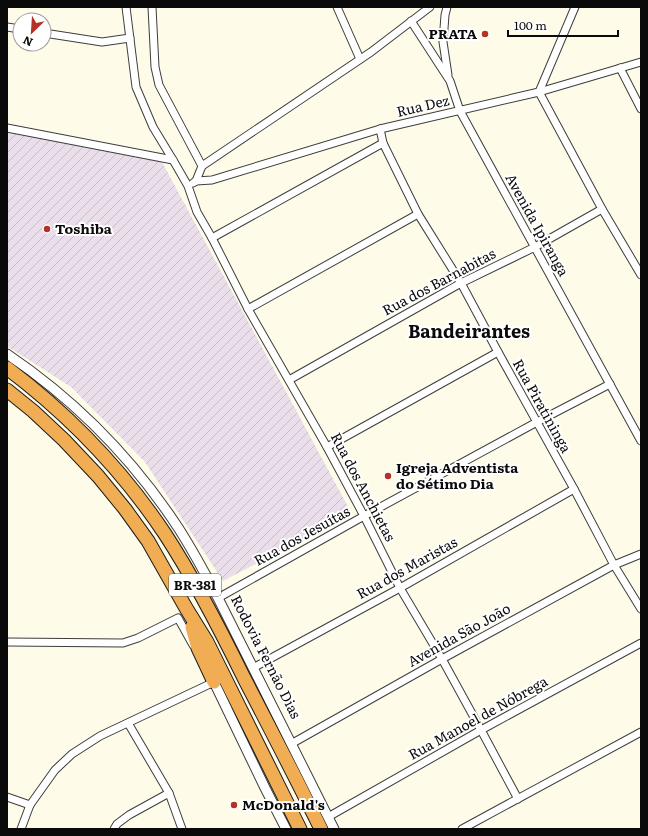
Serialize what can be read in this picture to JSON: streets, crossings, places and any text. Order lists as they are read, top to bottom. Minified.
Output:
{"streets":{"highway":["BR-381","Rodovia Fernão Dias"],"street":["Rua Dez","Avenida Ipiranga","Rua dos Barnabitas","Rua Piratininga","Rua dos Anchietas","Rua dos Jesuítas","Rua dos Maristas","Avenida São João","Rua Manoel de Nóbrega"]},"crossings":[["Rua Dez","Avenida Ipiranga"],["Rua Dez","Rua Piratininga"],["Avenida Ipiranga","Rua dos Barnabitas"],["Avenida Ipiranga","Rua dos Jesuítas"],["Rua dos Barnabitas","Rua Piratininga"],["Rua dos Barnabitas","Rua dos Anchietas"],["Rua Piratininga","Rua dos Jesuítas"],["Rua Piratininga","Rua dos Maristas"],["Rua Piratininga","Avenida São João"],["Rua dos Anchietas","Rua dos Jesuítas"],["Rua dos Anchietas","Rua dos Maristas"],["Rua dos Anchietas","Avenida São João"],["Rua dos Anchietas","Rua Manoel de Nóbrega"],["Rua dos Jesuítas","Rodovia Fernão Dias"],["Rua dos Maristas","Rodovia Fernão Dias"],["Avenida São João","Rodovia Fernão Dias"],["Rodovia Fernão Dias","Rua Manoel de Nóbrega"]],"districts":["Bandeirantes"],"places":["PRATA","Toshiba","Igreja Adventista do Sétimo Dia","McDonald's"],"scale_bar":"100 m","north":"bottom left"}
